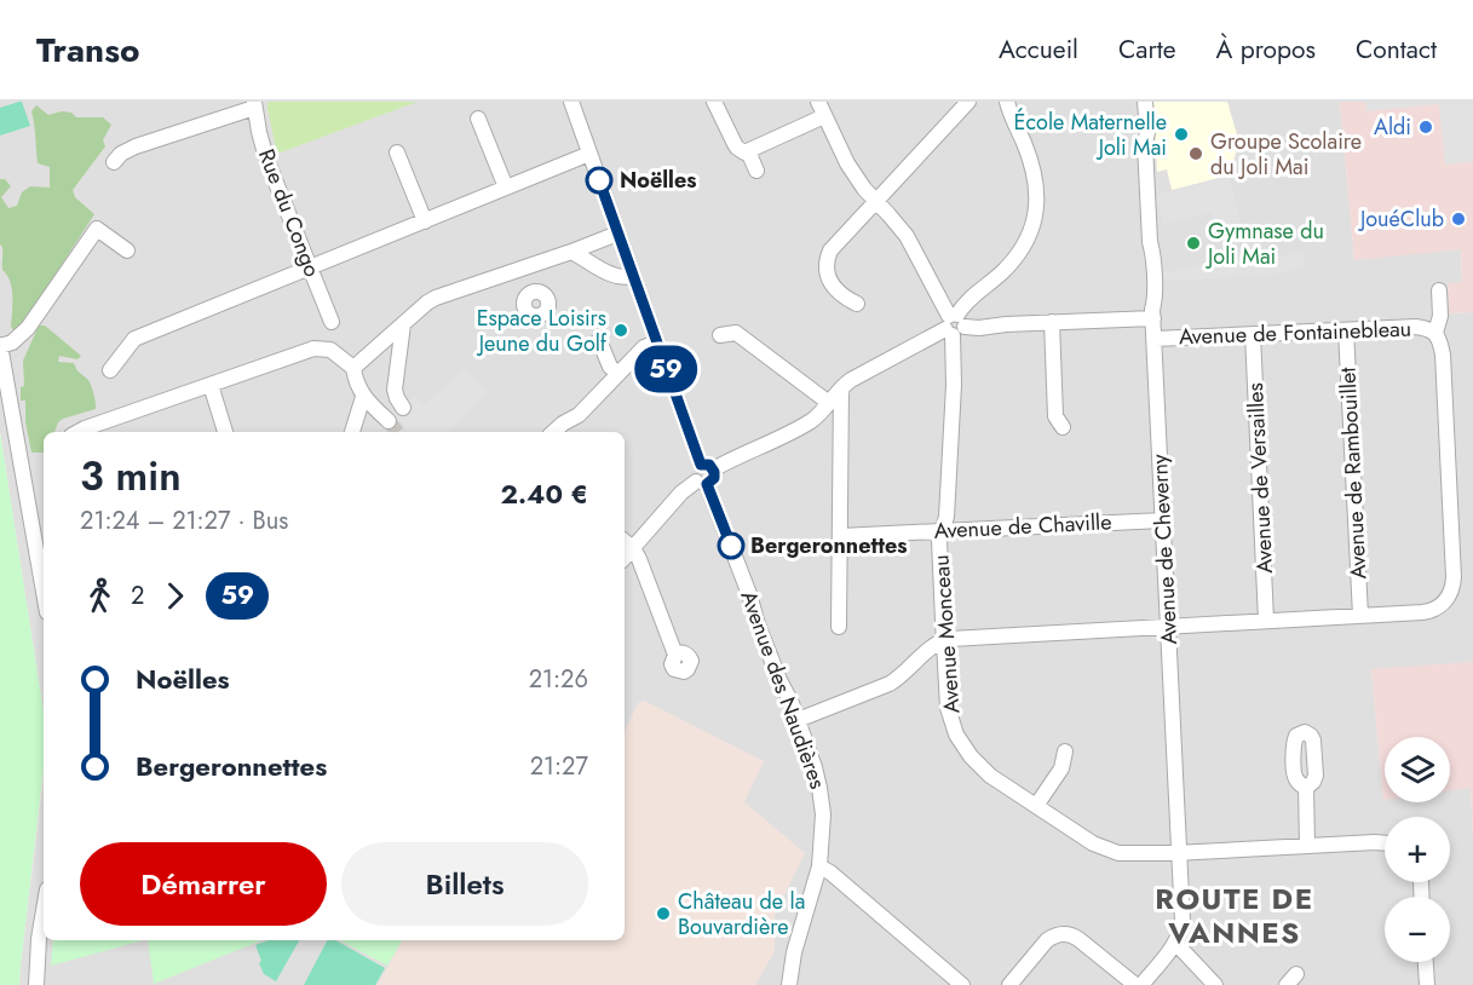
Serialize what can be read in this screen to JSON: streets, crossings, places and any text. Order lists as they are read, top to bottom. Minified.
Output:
{"streets":{"street":["Rue du Congo","Avenue de Fontainebleau","Avenue de Rambouillet","Avenue de Versailles","Avenue de Chaville","Avenue de Cheverny","Avenue Monceau","Avenue des Naudières"]},"crossings":[["Avenue de Fontainebleau","Avenue de Rambouillet"],["Avenue de Fontainebleau","Avenue de Versailles"],["Avenue de Fontainebleau","Avenue de Cheverny"],["Avenue de Fontainebleau","Avenue Monceau"],["Avenue de Chaville","Avenue de Cheverny"],["Avenue de Chaville","Avenue Monceau"],["Avenue de Cheverny","Avenue Monceau"]],"districts":["ROUTE DE VANNES"],"places":["Aldi","École Maternelle Joli Mai","Groupe Scolaire du Joli Mai","Noëlles","JouéClub","Gymnase du Joli Mai","Espace Loisirs Jeune du Golf","Bergeronnettes","Château de la Bouvardière"],"lines":["bus line 59"],"page":{"header":"Transo","nav":["Accueil","Carte","À propos","Contact"],"on_map":"59","heading":["3 min","21:24 – 21:27 · Bus","2.40 €"],"legs":["2","59"],"list":[{"name":"Noëlles","value":"21:26"},{"name":"Bergeronnettes","value":"21:27"}],"map_buttons":["+","−"],"buttons":["Démarrer","Billets"]}}
